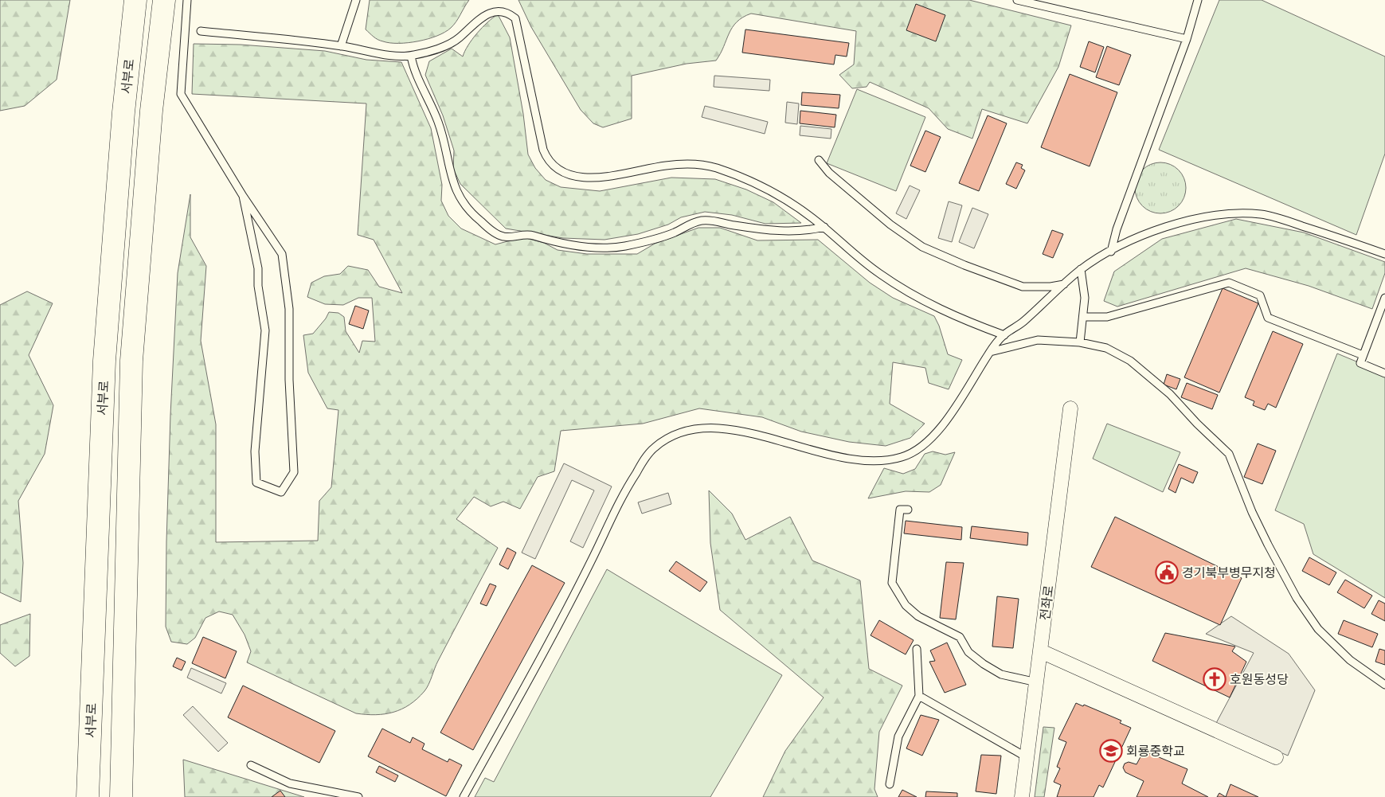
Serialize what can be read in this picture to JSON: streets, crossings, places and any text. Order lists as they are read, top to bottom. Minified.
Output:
{"streets":{"highway":["서부로"],"street":["전좌로"]},"places":{"public building":["경기북부병무지청"],"church":["호원동성당"],"school or university":["회룡중학교"]}}
